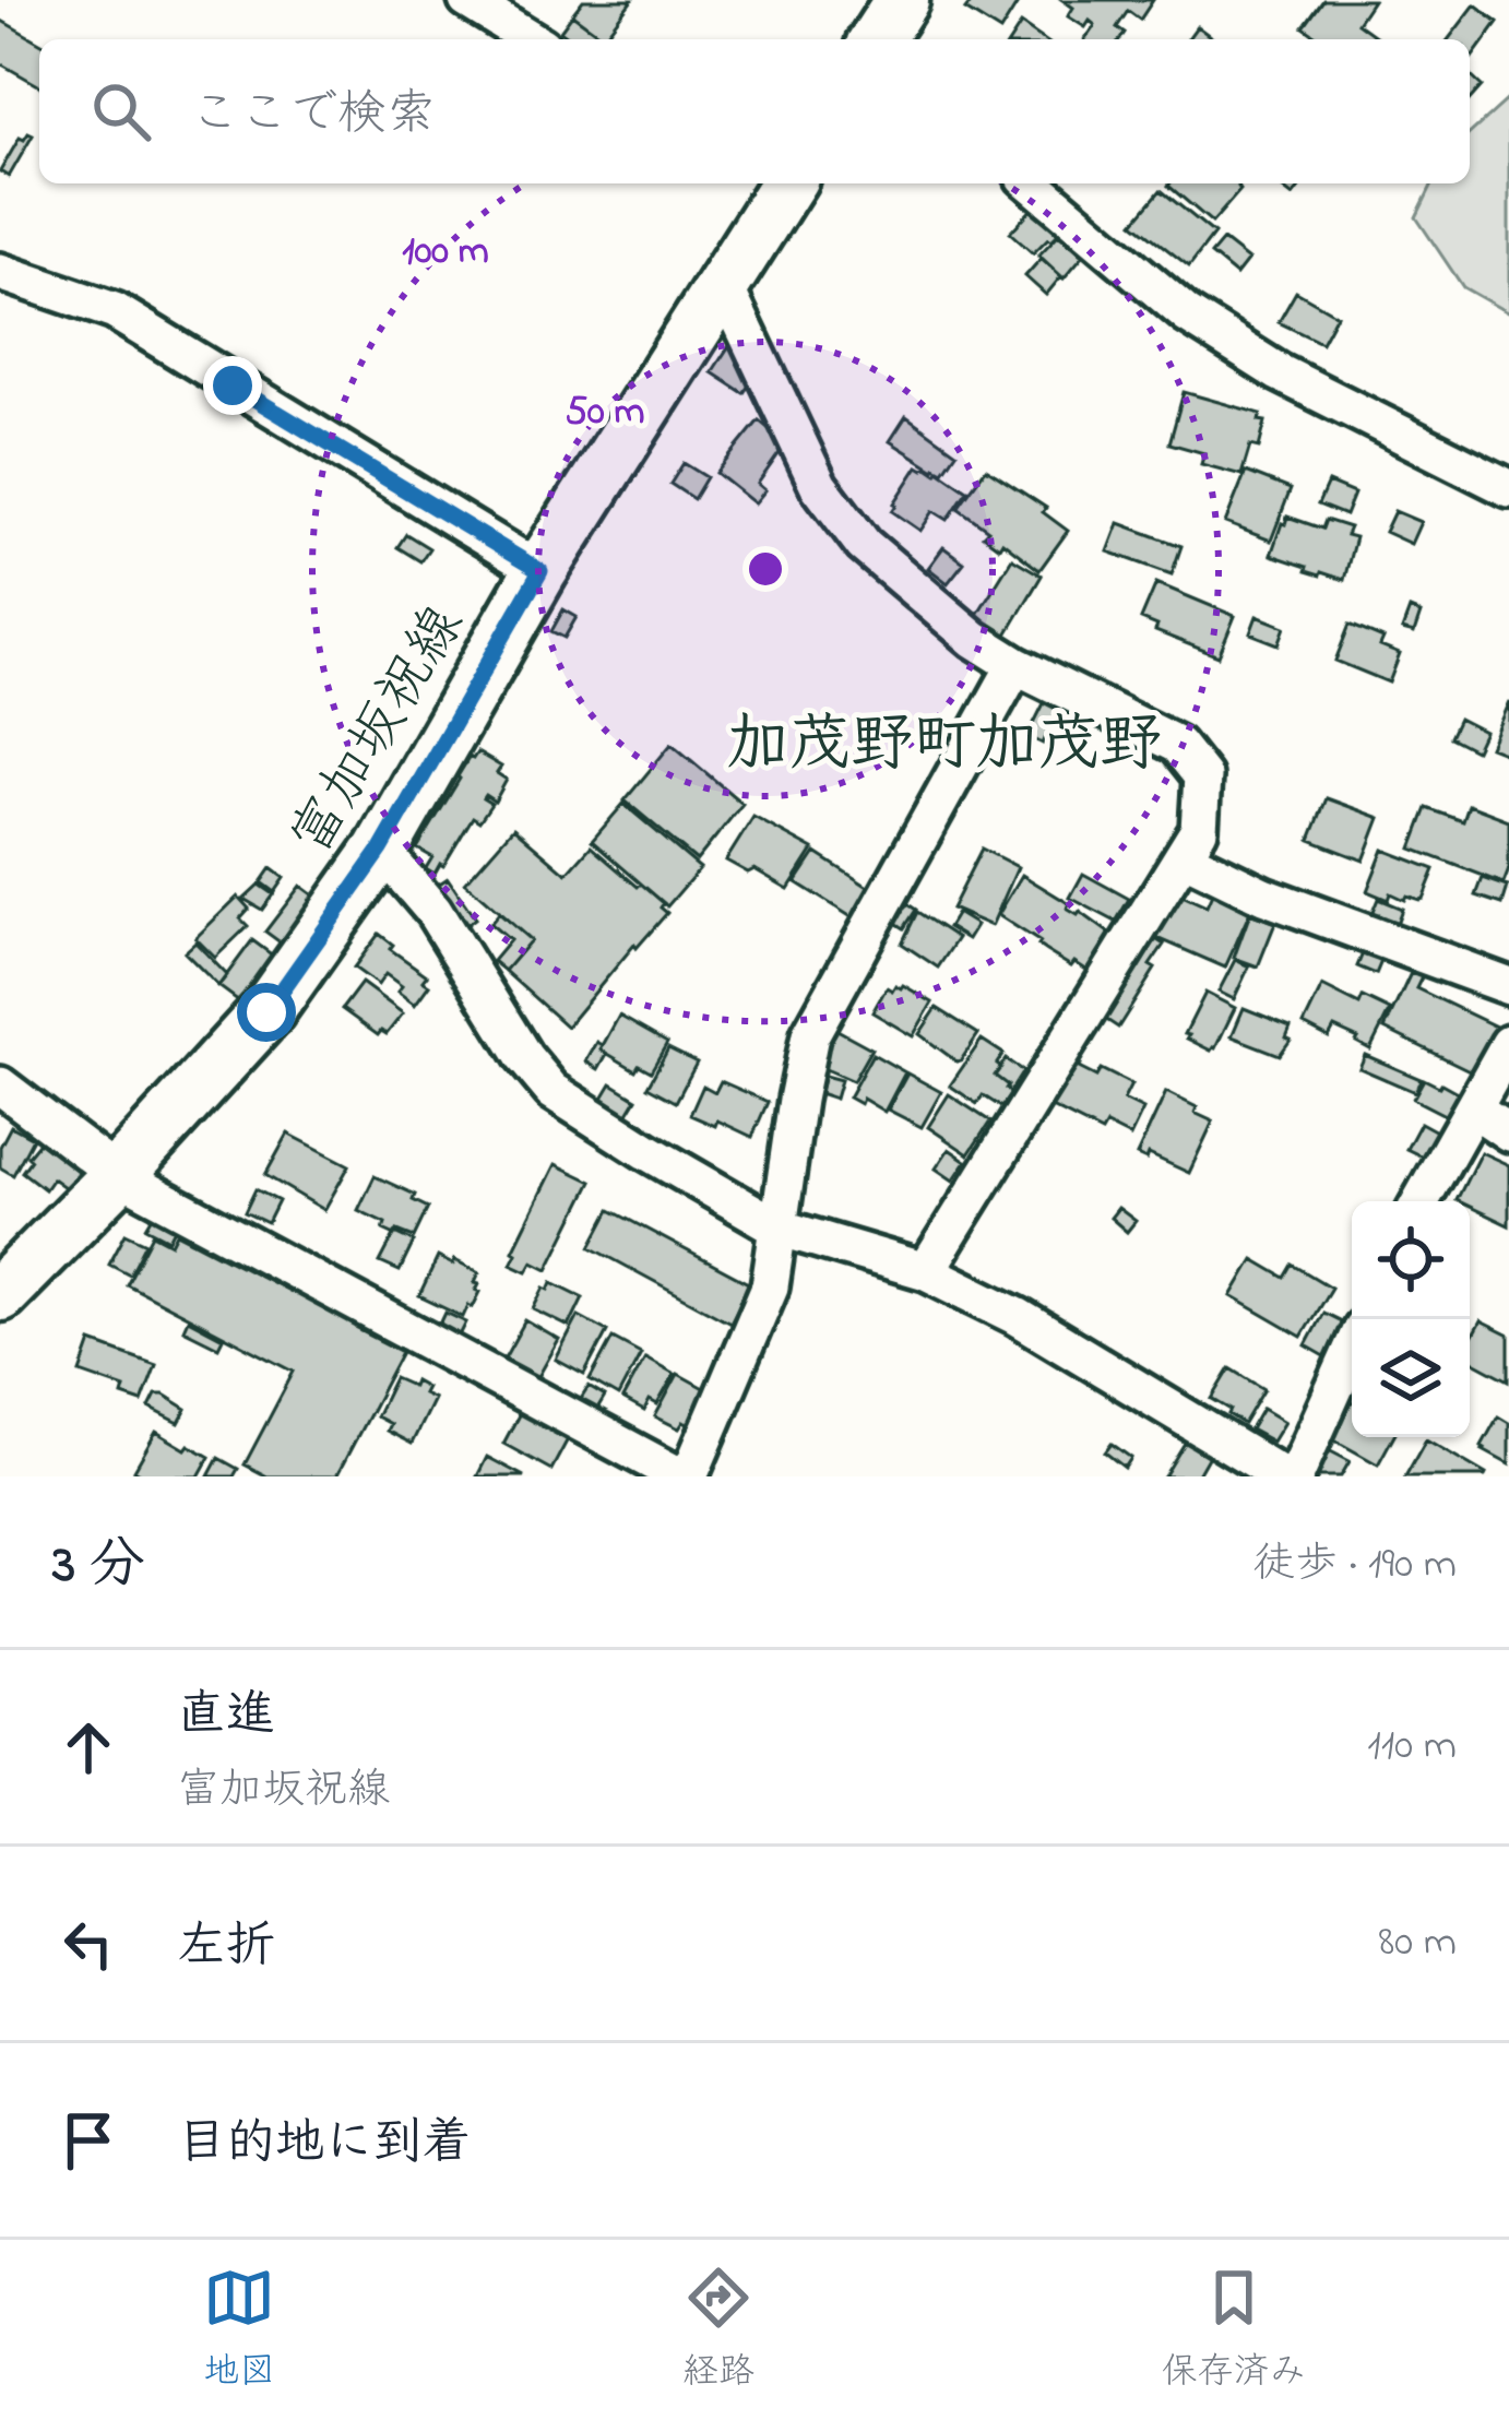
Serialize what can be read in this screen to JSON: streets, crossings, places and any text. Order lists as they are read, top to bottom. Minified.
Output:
{"streets":{"main road":["富加坂祝線"]},"districts":["加茂野町加茂野"],"page":{"search":"ここで検索","heading":["3 分","徒歩 · 190 m"],"list":[["直進","富加坂祝線","110 m"],["左折","80 m"],"目的地に到着"],"nav":["地図","経路","保存済み"]},"rings":["100 m","50 m"]}
